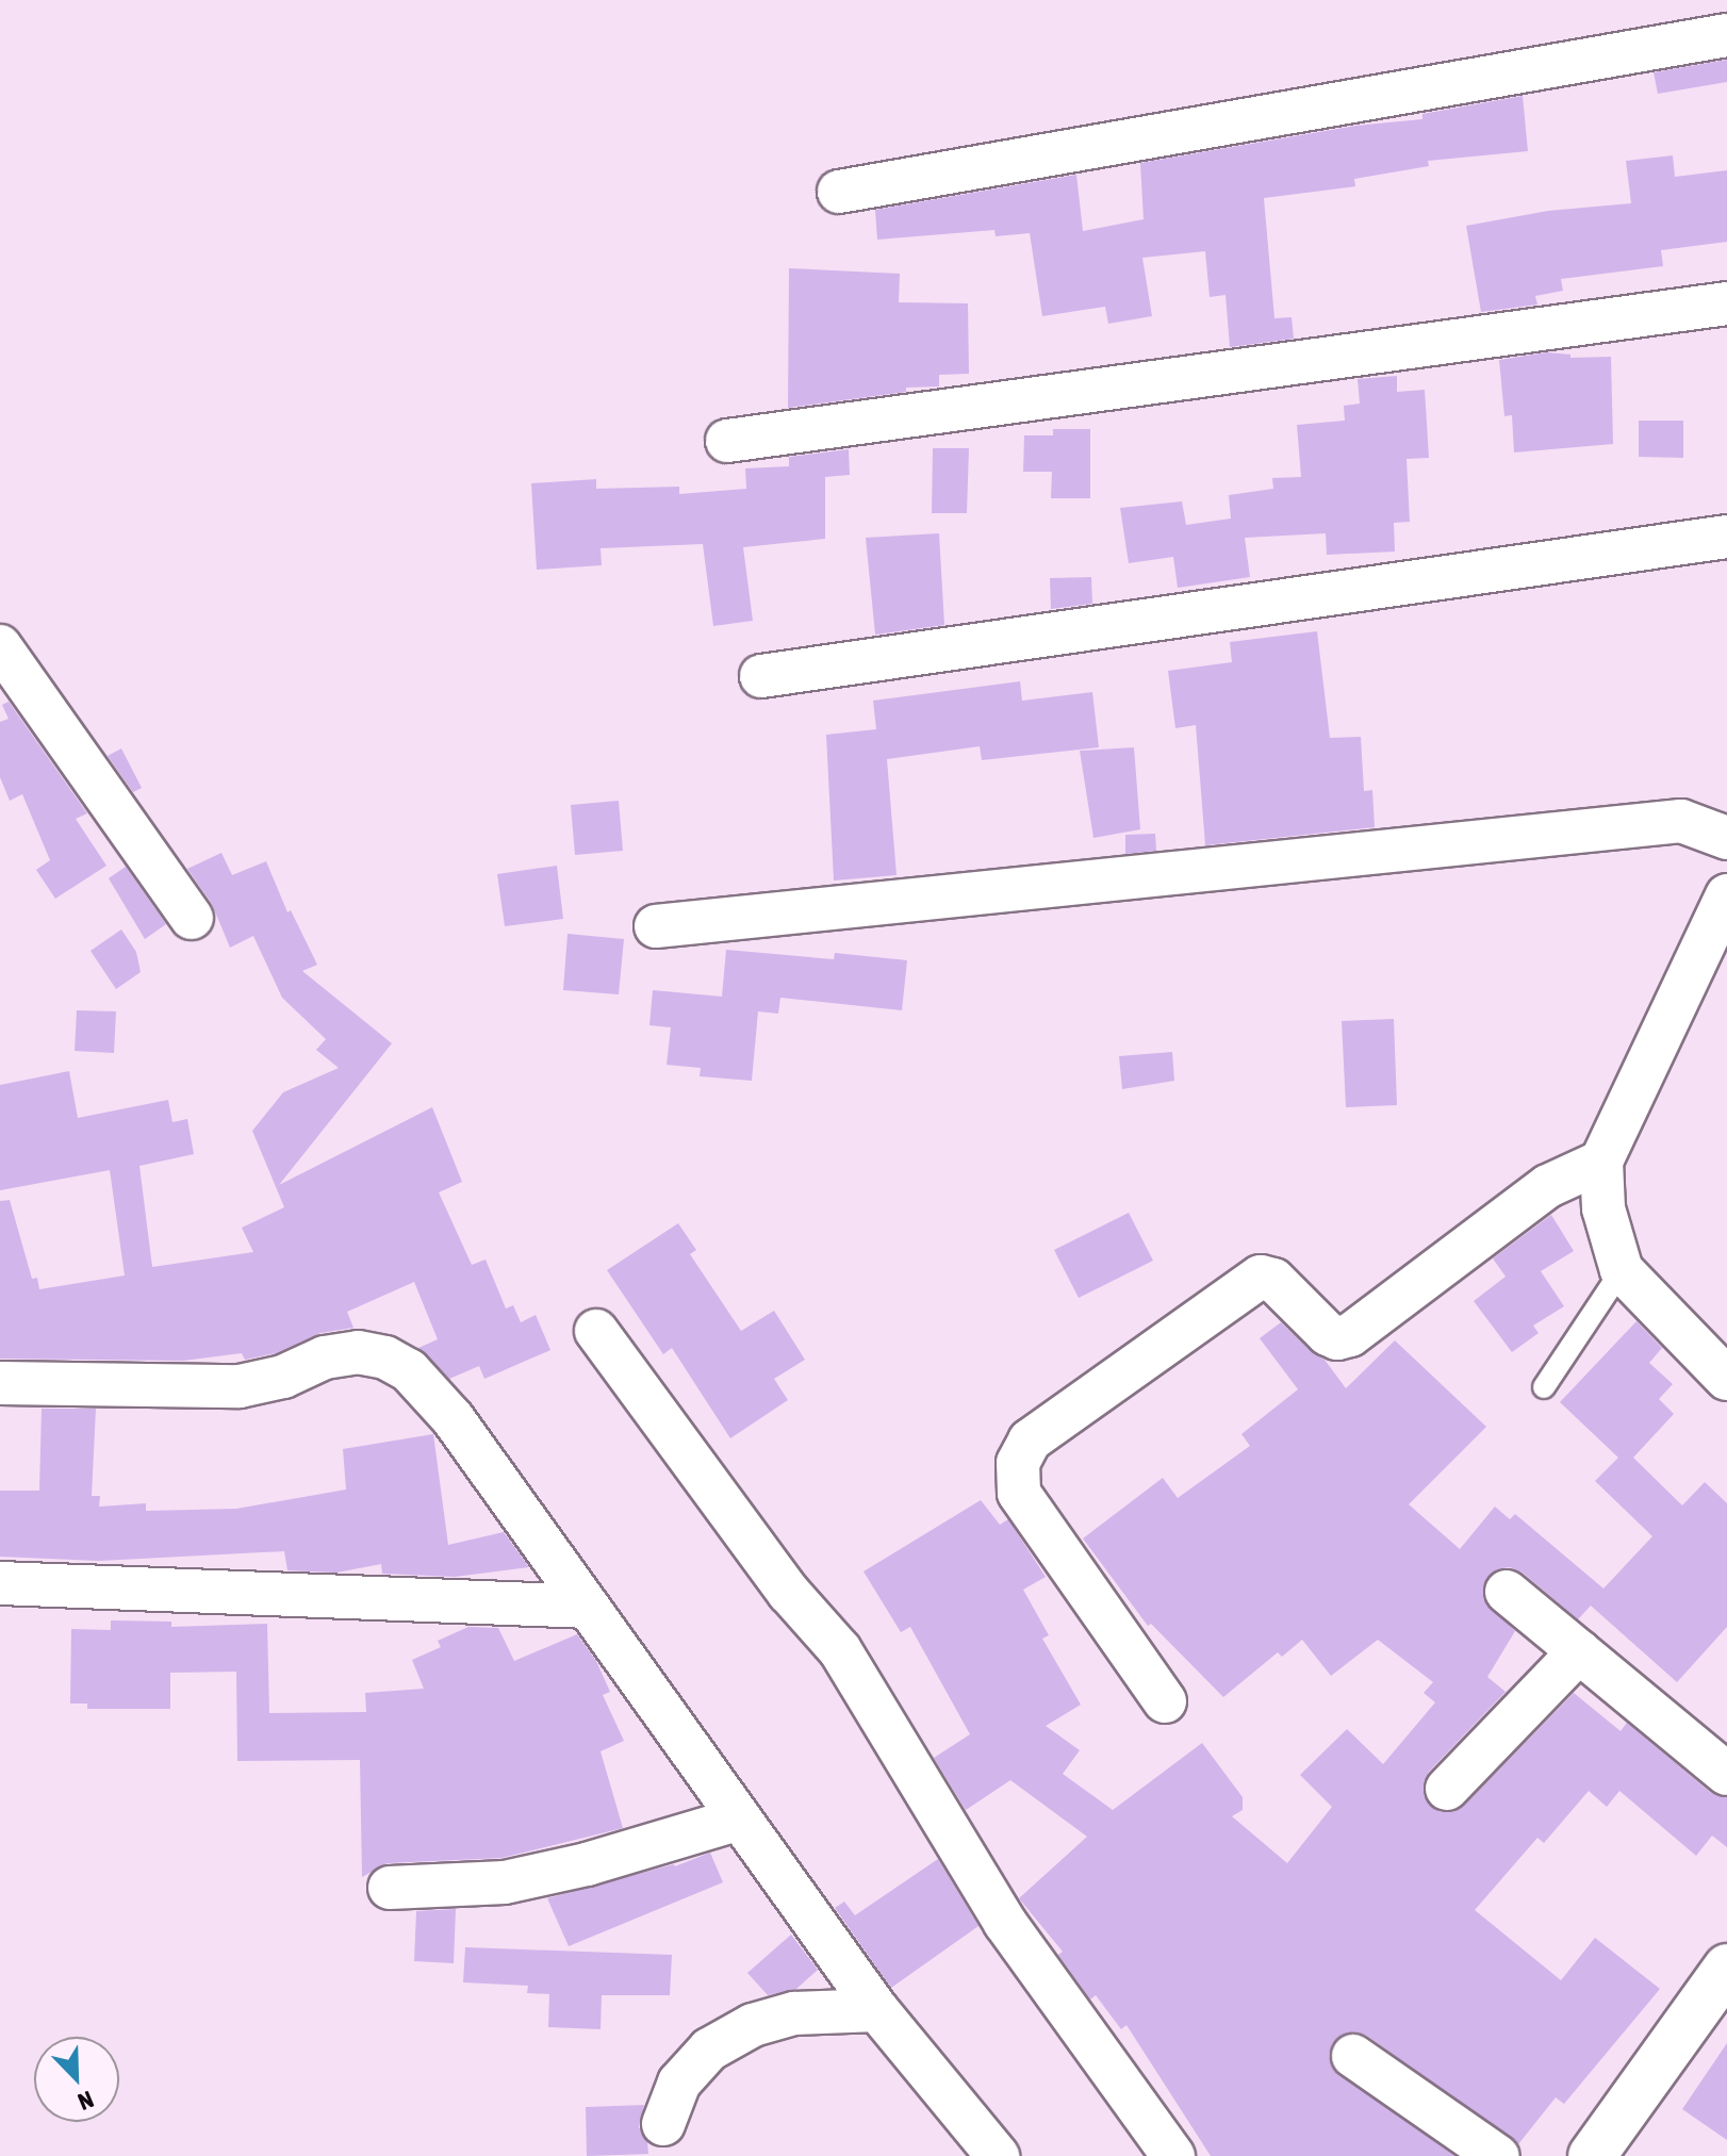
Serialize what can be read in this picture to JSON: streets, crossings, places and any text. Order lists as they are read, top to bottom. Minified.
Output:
{"north":"bottom right"}
